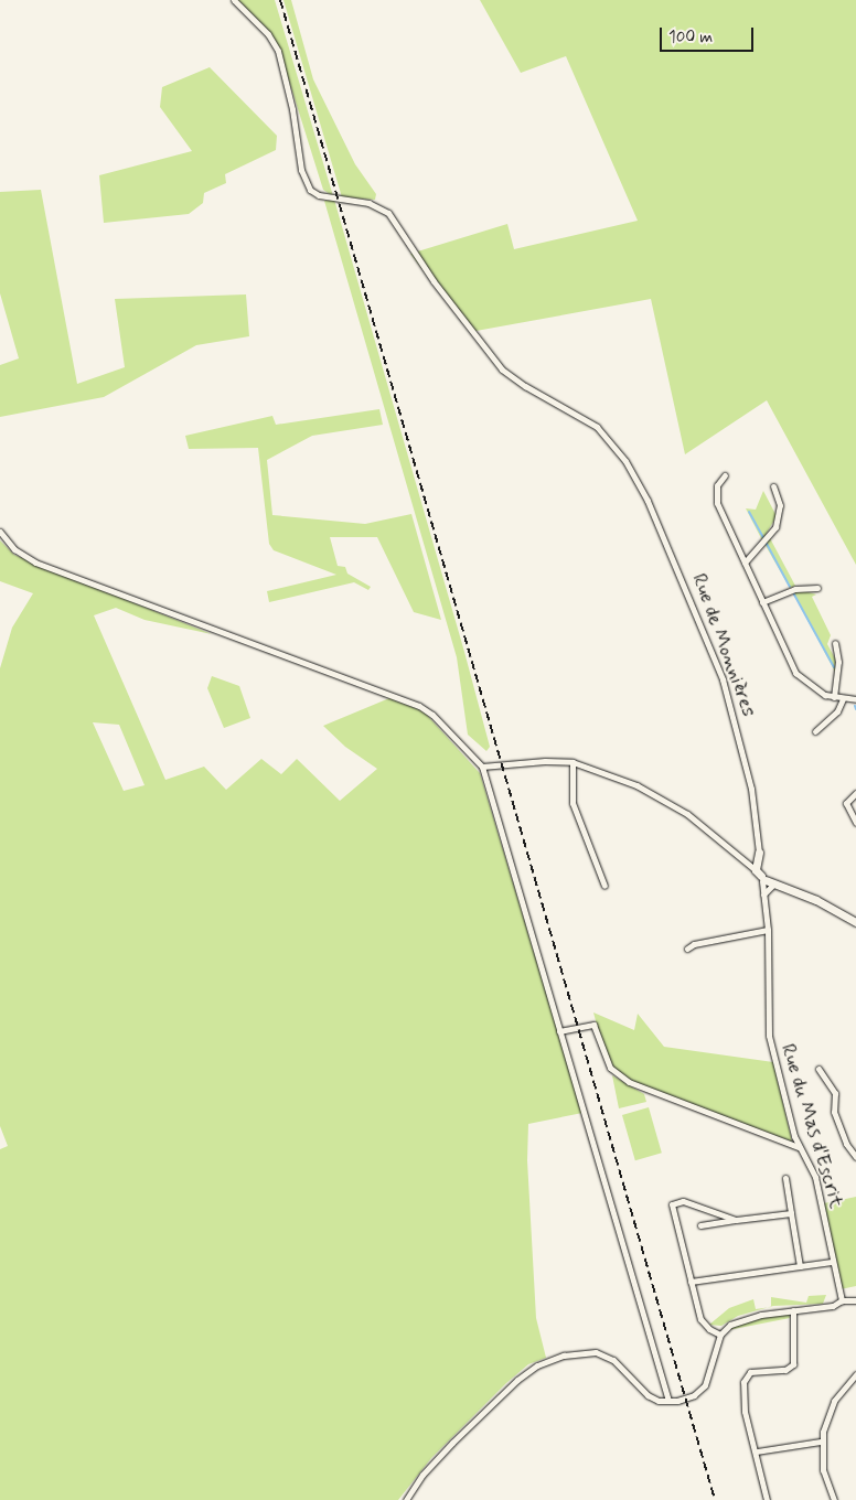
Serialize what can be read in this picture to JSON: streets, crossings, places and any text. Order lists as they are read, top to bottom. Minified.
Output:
{"streets":{"street":["Rue de Monnières","Rue du Mas d'Escrit"]},"crossings":[["Rue de Monnières","Rue du Mas d'Escrit"]],"scale_bar":"100 m"}
